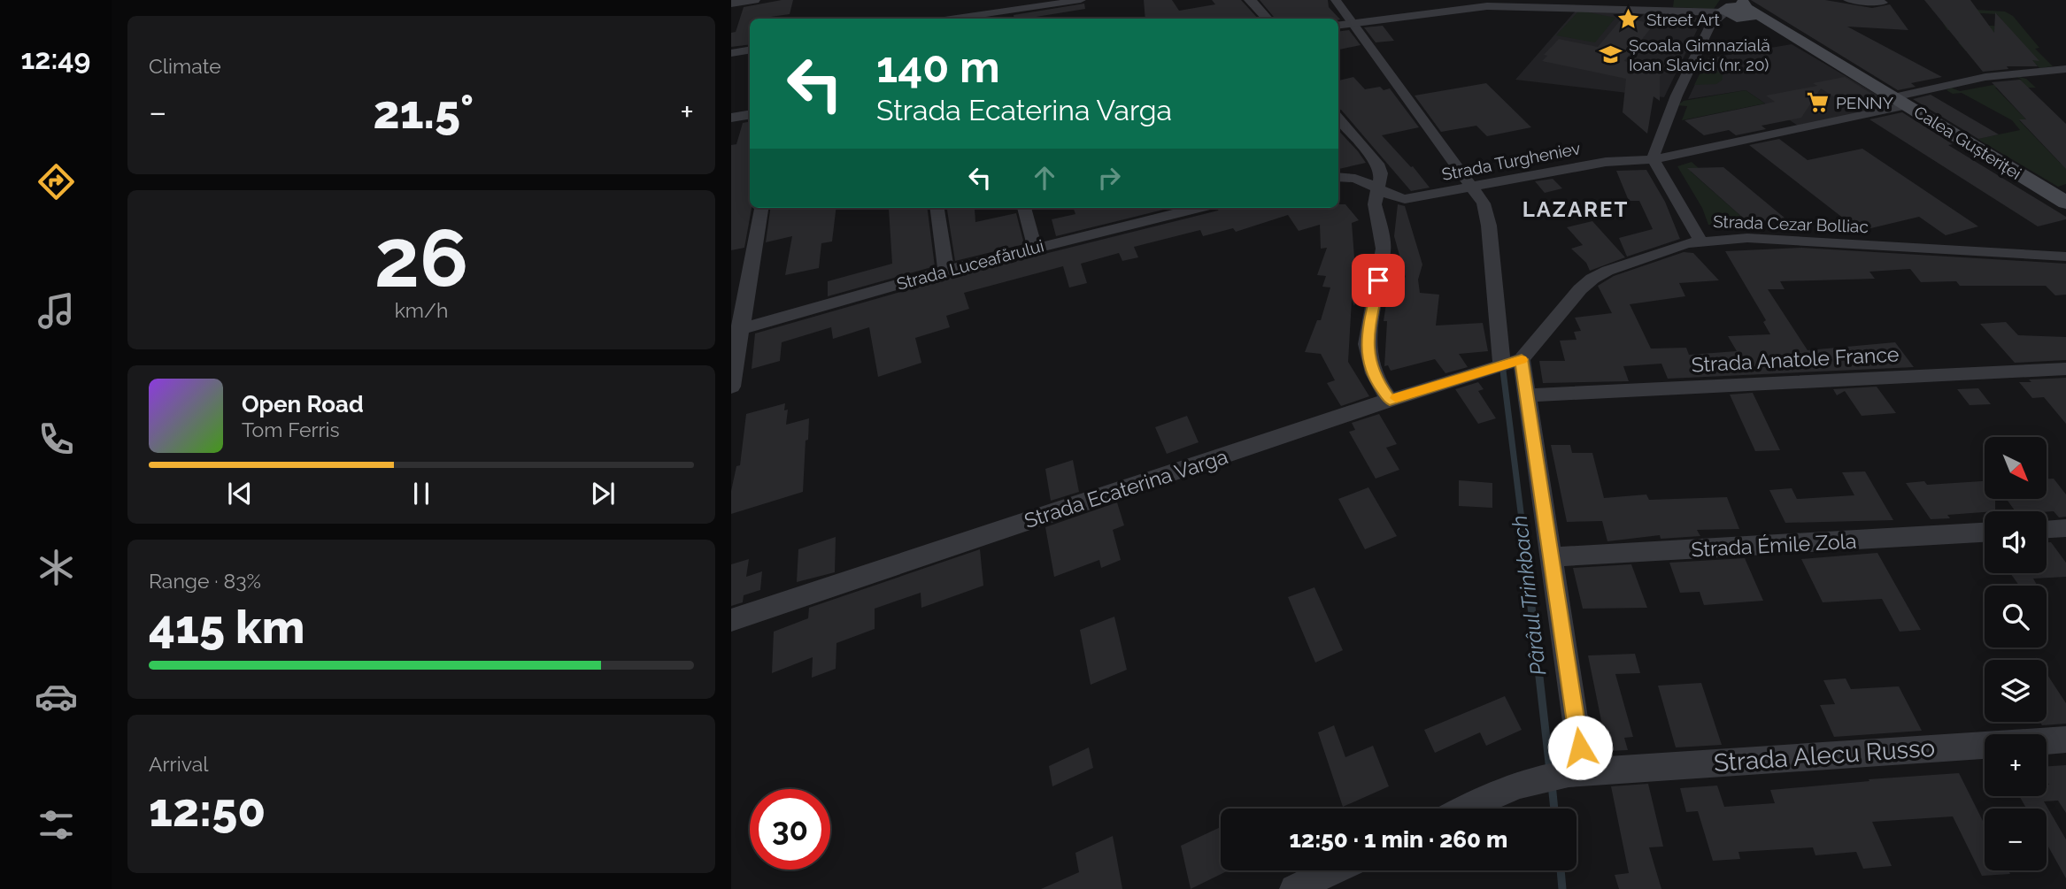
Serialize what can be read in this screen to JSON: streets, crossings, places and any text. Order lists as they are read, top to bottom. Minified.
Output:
{"streets":{"main road":["Calea Gușteriței"],"street":["Strada Turgheniev","Strada Cezar Bolliac","Strada Luceafărului","Strada Anatole France","Strada Ecaterina Varga","Strada Émile Zola","Strada Alecu Russo"]},"crossings":[["Strada Cezar Bolliac","Strada Ecaterina Varga"]],"districts":["LAZARET"],"water":["Pârâul Trinkbach"],"places":{"place":["Street Art"],"school or university":["Școala Gimnazială Ioan Slavici (nr. 20)"],"supermarket":["PENNY"]},"north":"bottom right","page":{"tabs":"12:49","tile":["Climate",["26","km/h"],["Range · 83%","415 km"],["Arrival","12:50"]],"turn":["140 m","Strada Ecaterina Varga"],"heat":["−","21.5°","+"],"song":["Open Road","Tom Ferris"],"map_buttons":["+","−"],"limit":"30","trip":"12:50 · 1 min · 260 m"}}
